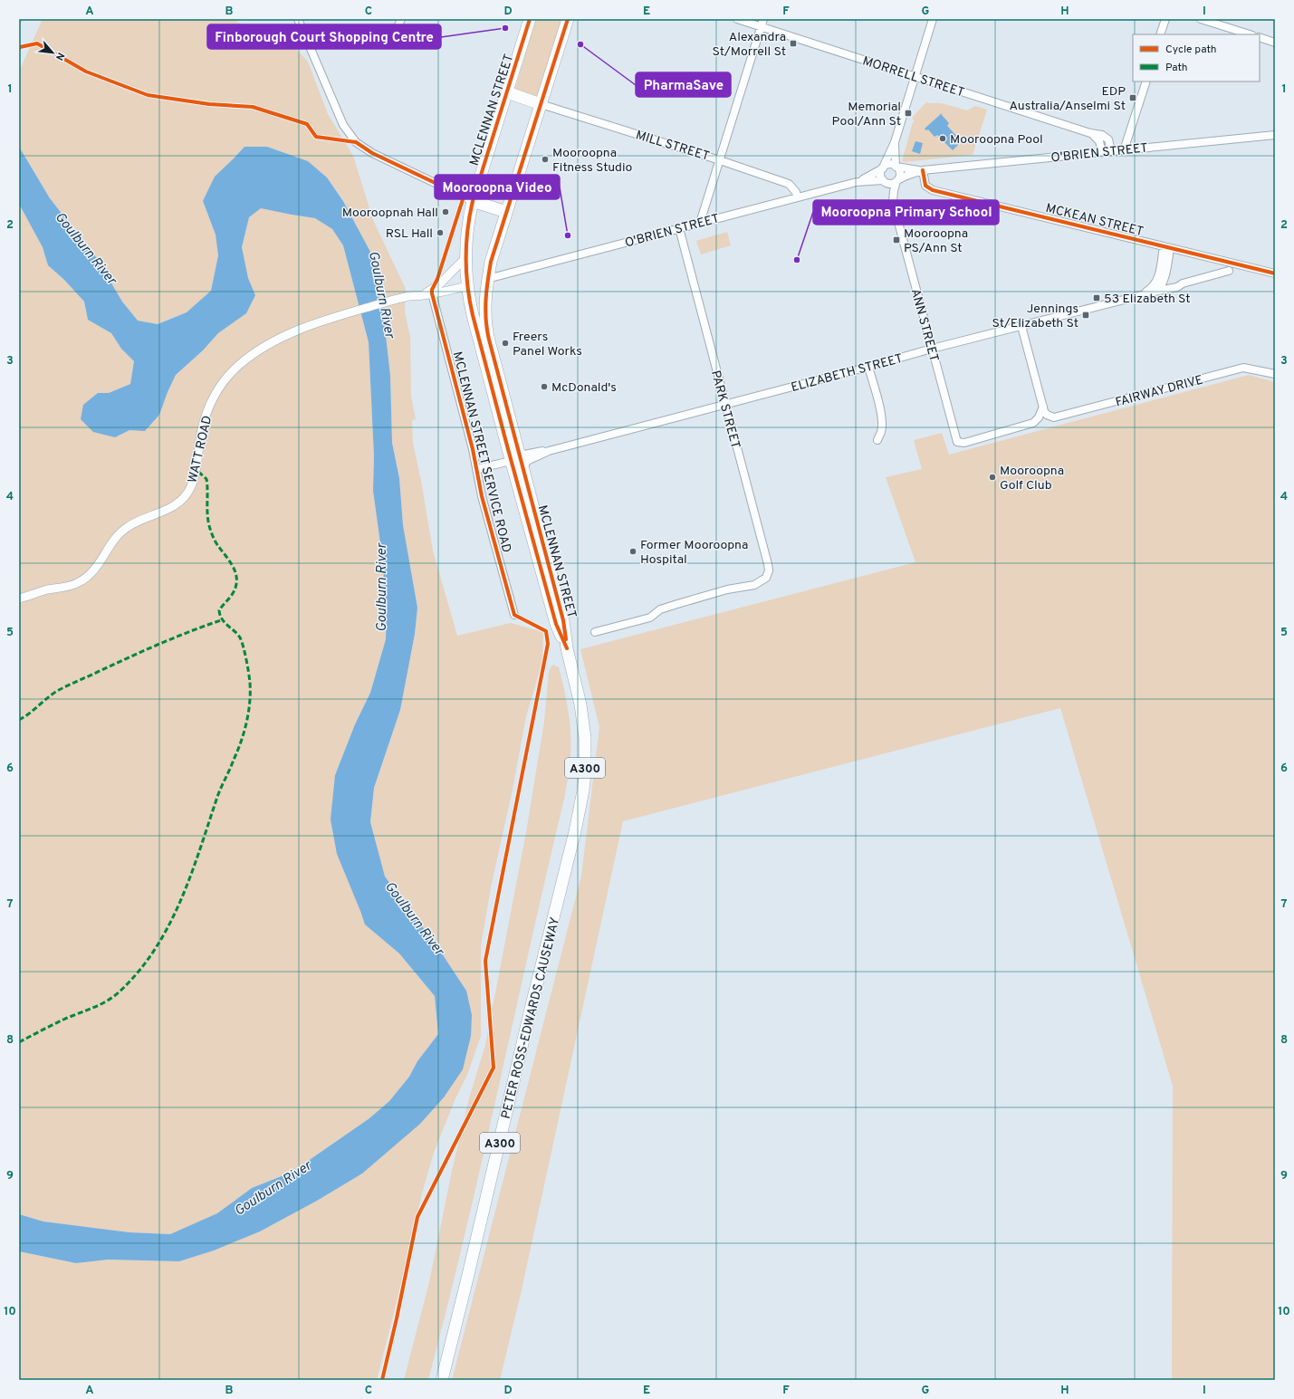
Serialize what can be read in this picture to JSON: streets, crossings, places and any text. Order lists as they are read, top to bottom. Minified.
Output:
{"streets":{"highway":["MCLENNAN STREET","A300","PETER ROSS-EDWARDS CAUSEWAY"],"street":["MORRELL STREET","MILL STREET","O'BRIEN STREET","MCKEAN STREET","ANN STREET","ELIZABETH STREET","FAIRWAY DRIVE","PARK STREET","WATT ROAD","MCLENNAN STREET SERVICE ROAD"]},"crossings":[["MORRELL STREET","O'BRIEN STREET"],["MCLENNAN STREET","MILL STREET"],["MCLENNAN STREET","O'BRIEN STREET"],["MCLENNAN STREET","ELIZABETH STREET"],["MCLENNAN STREET","WATT ROAD"],["MCLENNAN STREET","PETER ROSS-EDWARDS CAUSEWAY"],["MILL STREET","O'BRIEN STREET"],["O'BRIEN STREET","MCKEAN STREET"],["O'BRIEN STREET","ANN STREET"],["O'BRIEN STREET","PARK STREET"],["MCKEAN STREET","ELIZABETH STREET"],["ANN STREET","ELIZABETH STREET"],["ANN STREET","FAIRWAY DRIVE"],["ELIZABETH STREET","PARK STREET"],["ELIZABETH STREET","MCLENNAN STREET SERVICE ROAD"],["WATT ROAD","MCLENNAN STREET SERVICE ROAD"]],"water":["Goulburn River"],"places":{"other":["Finborough Court Shopping Centre","PharmaSave","Mooroopna Pool","Mooroopna Fitness Studio","Mooroopnah Hall","RSL Hall","Mooroopna Video","Mooroopna Primary School","Freers Panel Works","McDonald's","Mooroopna Golf Club","Former Mooroopna Hospital"],"transit":["Alexandra St/Morrell St","EDP Australia/Anselmi St","Memorial Pool/Ann St","Mooroopna PS/Ann St","53 Elizabeth St","Jennings St/Elizabeth St"]},"legend":["Cycle path","Path"],"north":"bottom right","grid":{"columns":["A","B","C","D","E","F","G","H","I"],"rows":["1","2","3","4","5","6","7","8","9","10"]}}
